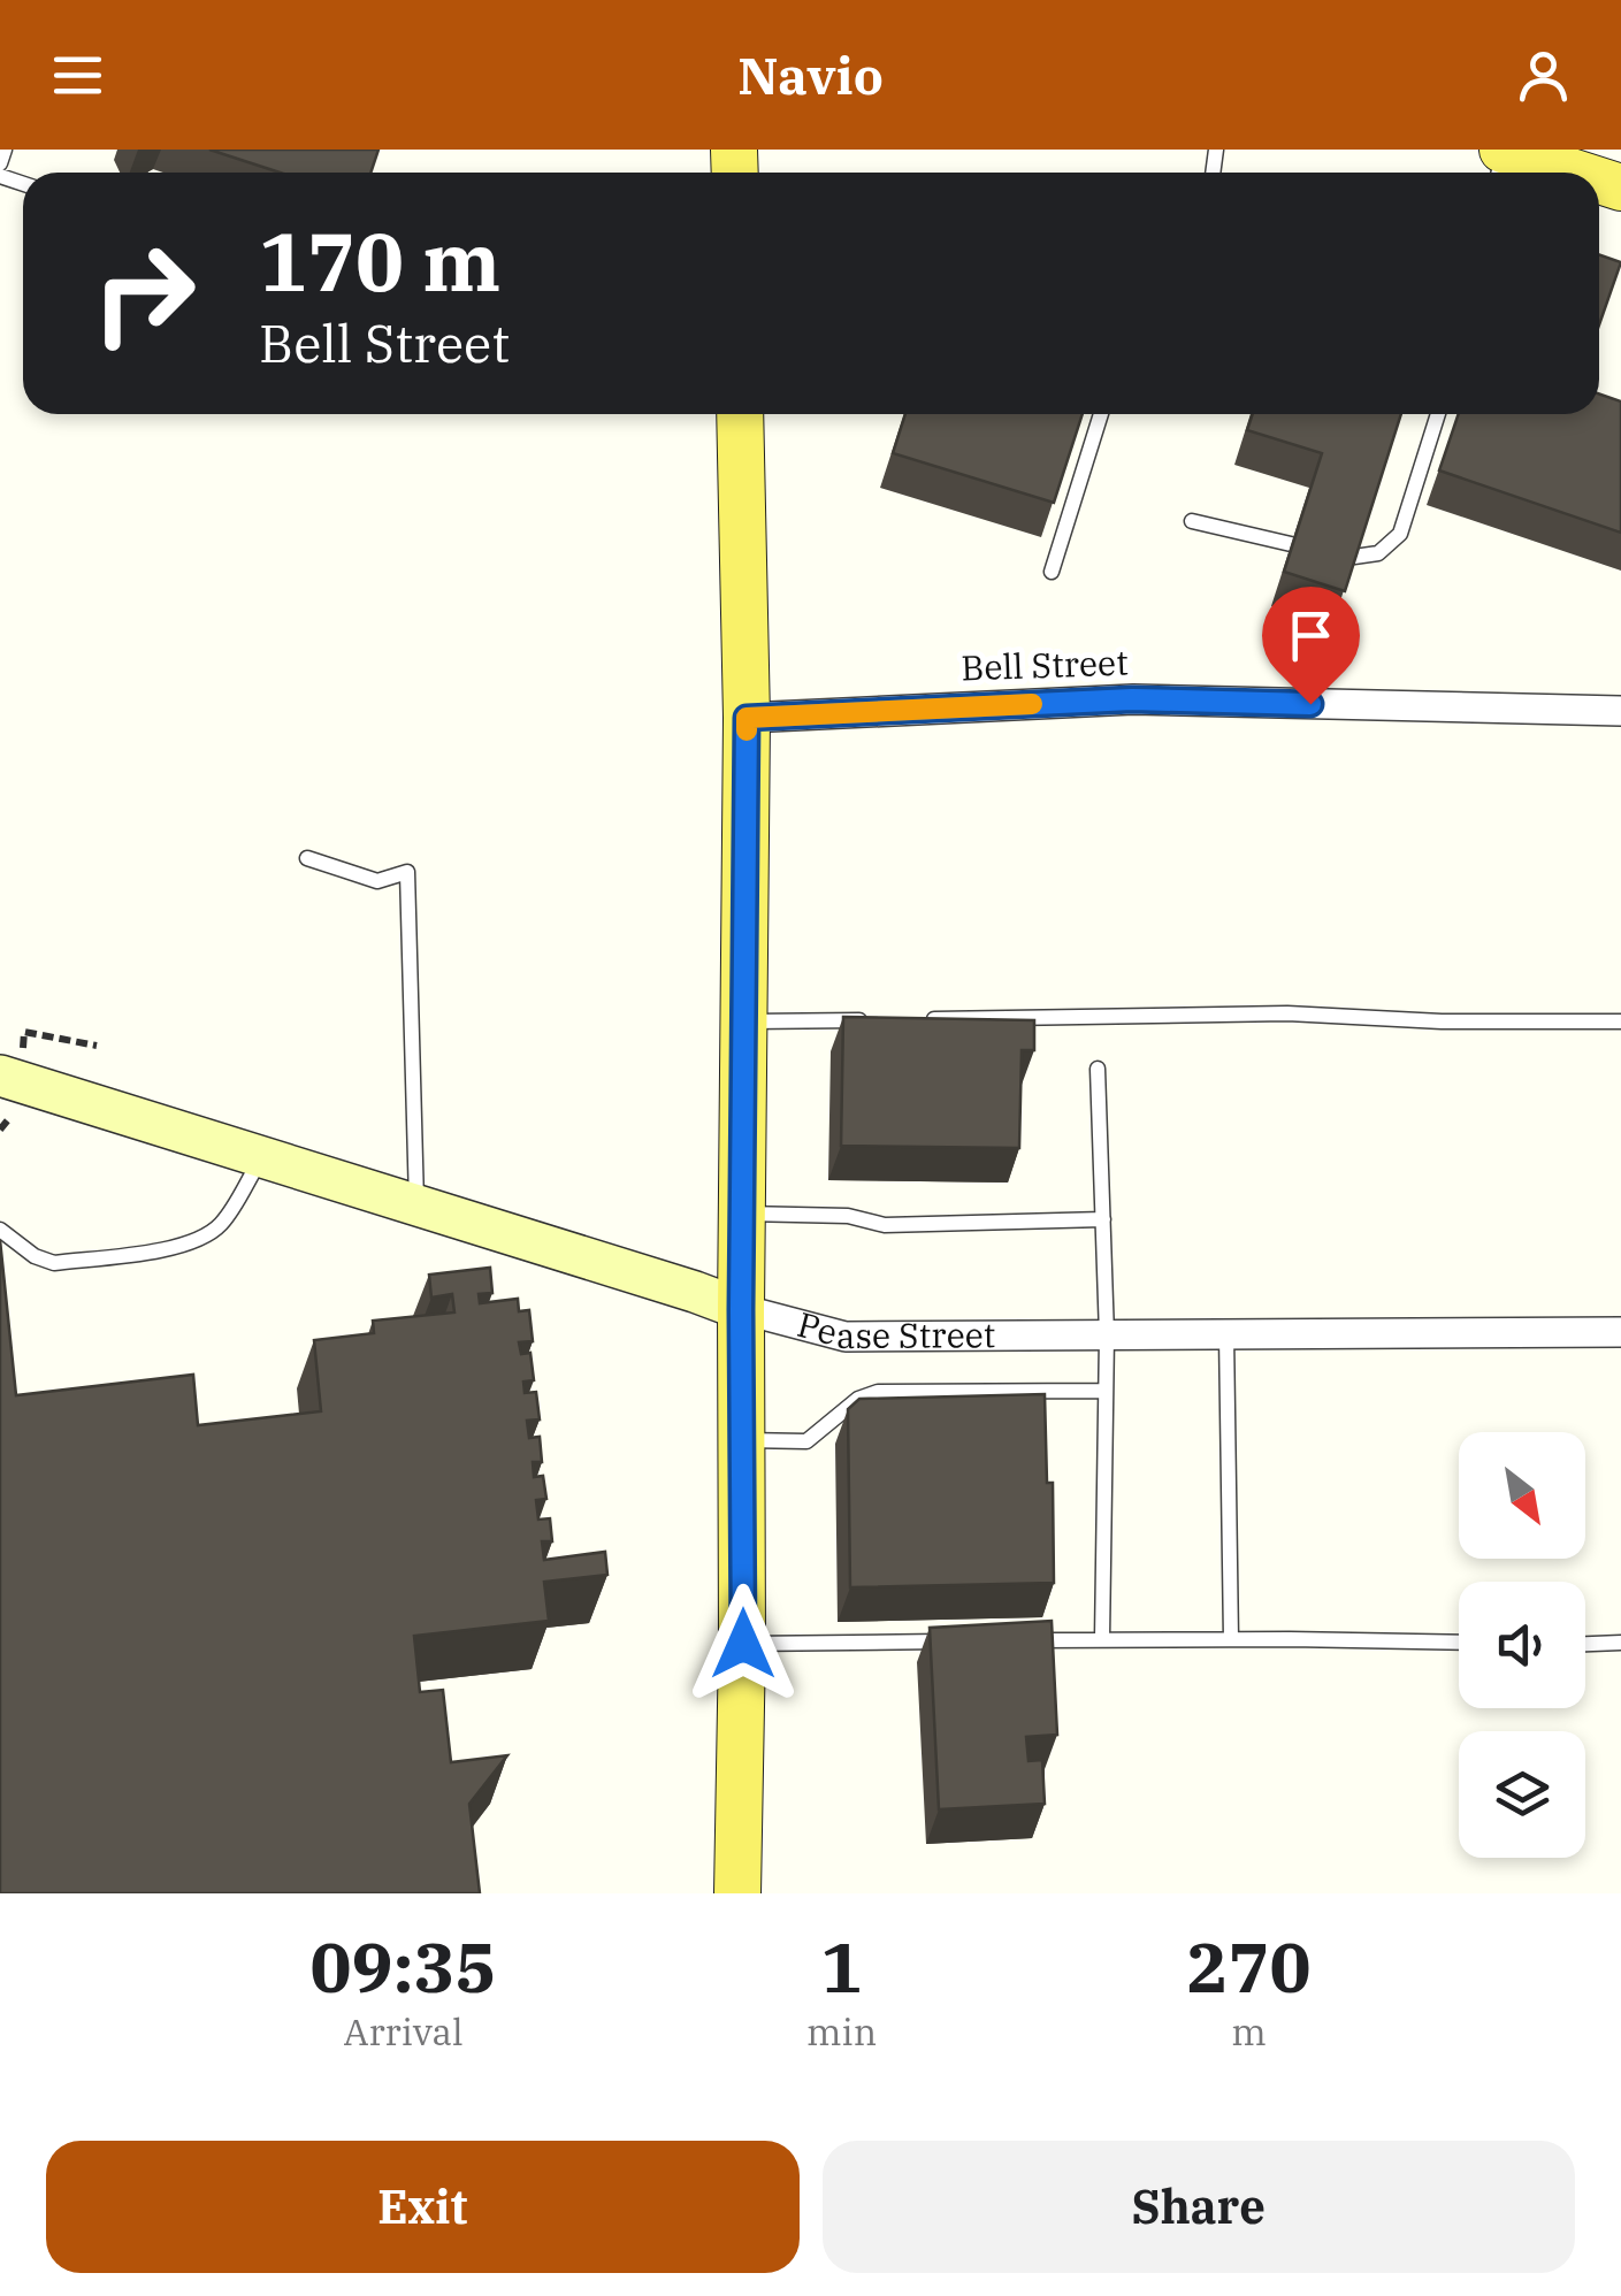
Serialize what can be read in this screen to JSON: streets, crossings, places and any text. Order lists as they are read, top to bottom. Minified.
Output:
{"streets":{"street":["Bell Street","Pease Street"]},"north":"bottom right","page":{"header":"Navio","turn":["170 m","Bell Street"],"eta":["09:35","Arrival","1","min","270","m"],"buttons":["Exit","Share"]}}
